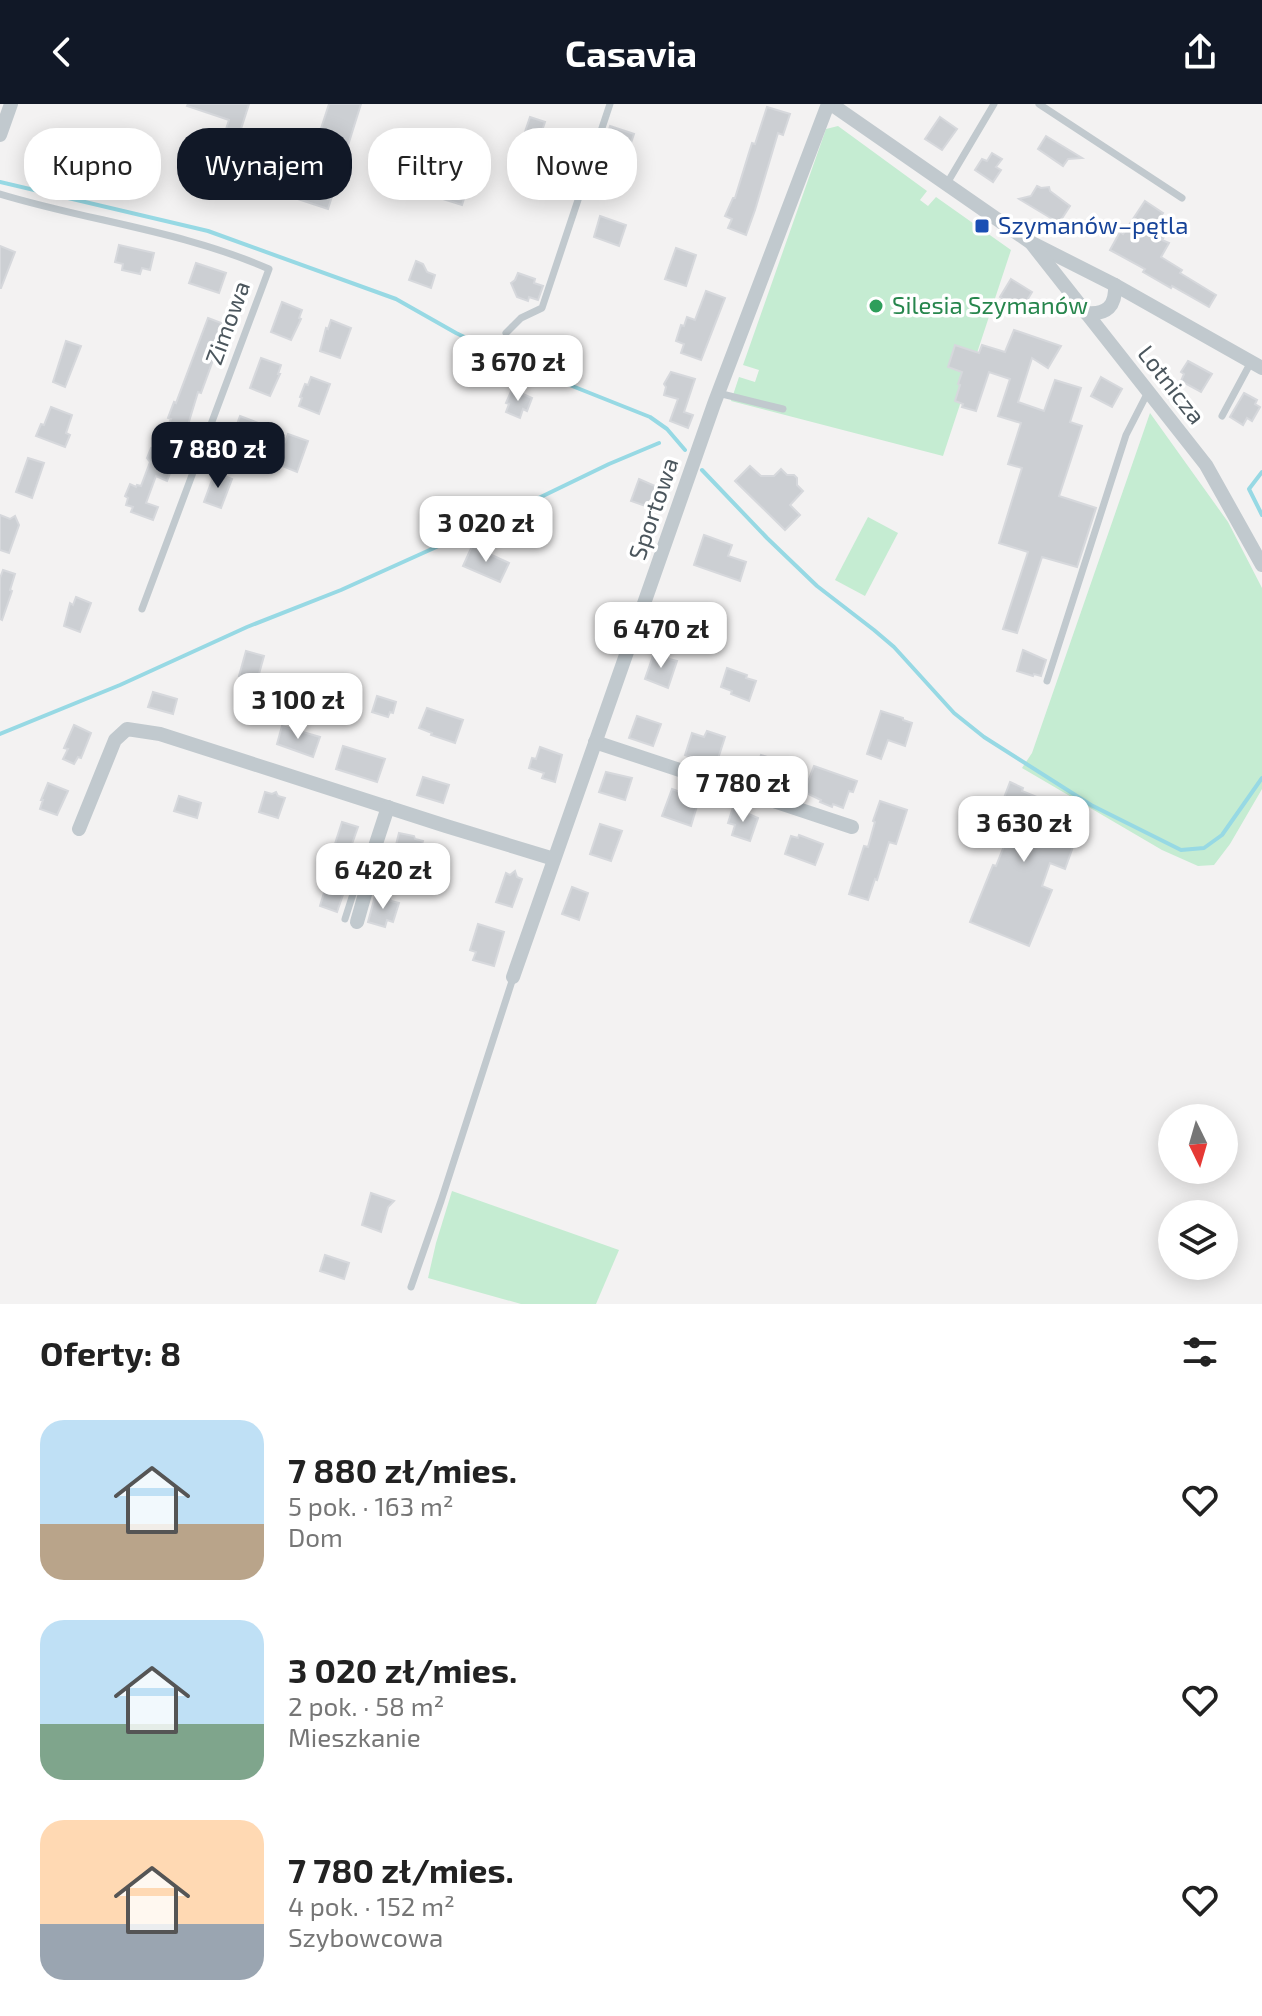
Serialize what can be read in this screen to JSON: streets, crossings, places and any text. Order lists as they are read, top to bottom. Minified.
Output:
{"streets":{"street":["Lotnicza","Sportowa"],"lane":["Zimowa"]},"crossings":[["Lotnicza","Sportowa"]],"places":{"transit":["Szymanów–pętla"],"other":["Silesia Szymanów"]},"north":"bottom","page":{"header":"Casavia","chip":["Kupno","Wynajem","Filtry","Nowe"],"price":["3 670 zł","7 880 zł","3 020 zł","6 470 zł","3 100 zł","7 780 zł","3 630 zł","6 420 zł"],"heading":"Oferty: 8","list":[{"name":"7 880 zł/mies.","note":"5 pok. · 163 m² · Dom"},{"name":"3 020 zł/mies.","note":"2 pok. · 58 m² · Mieszkanie"},{"name":"7 780 zł/mies.","note":"4 pok. · 152 m² · Szybowcowa"}]}}
